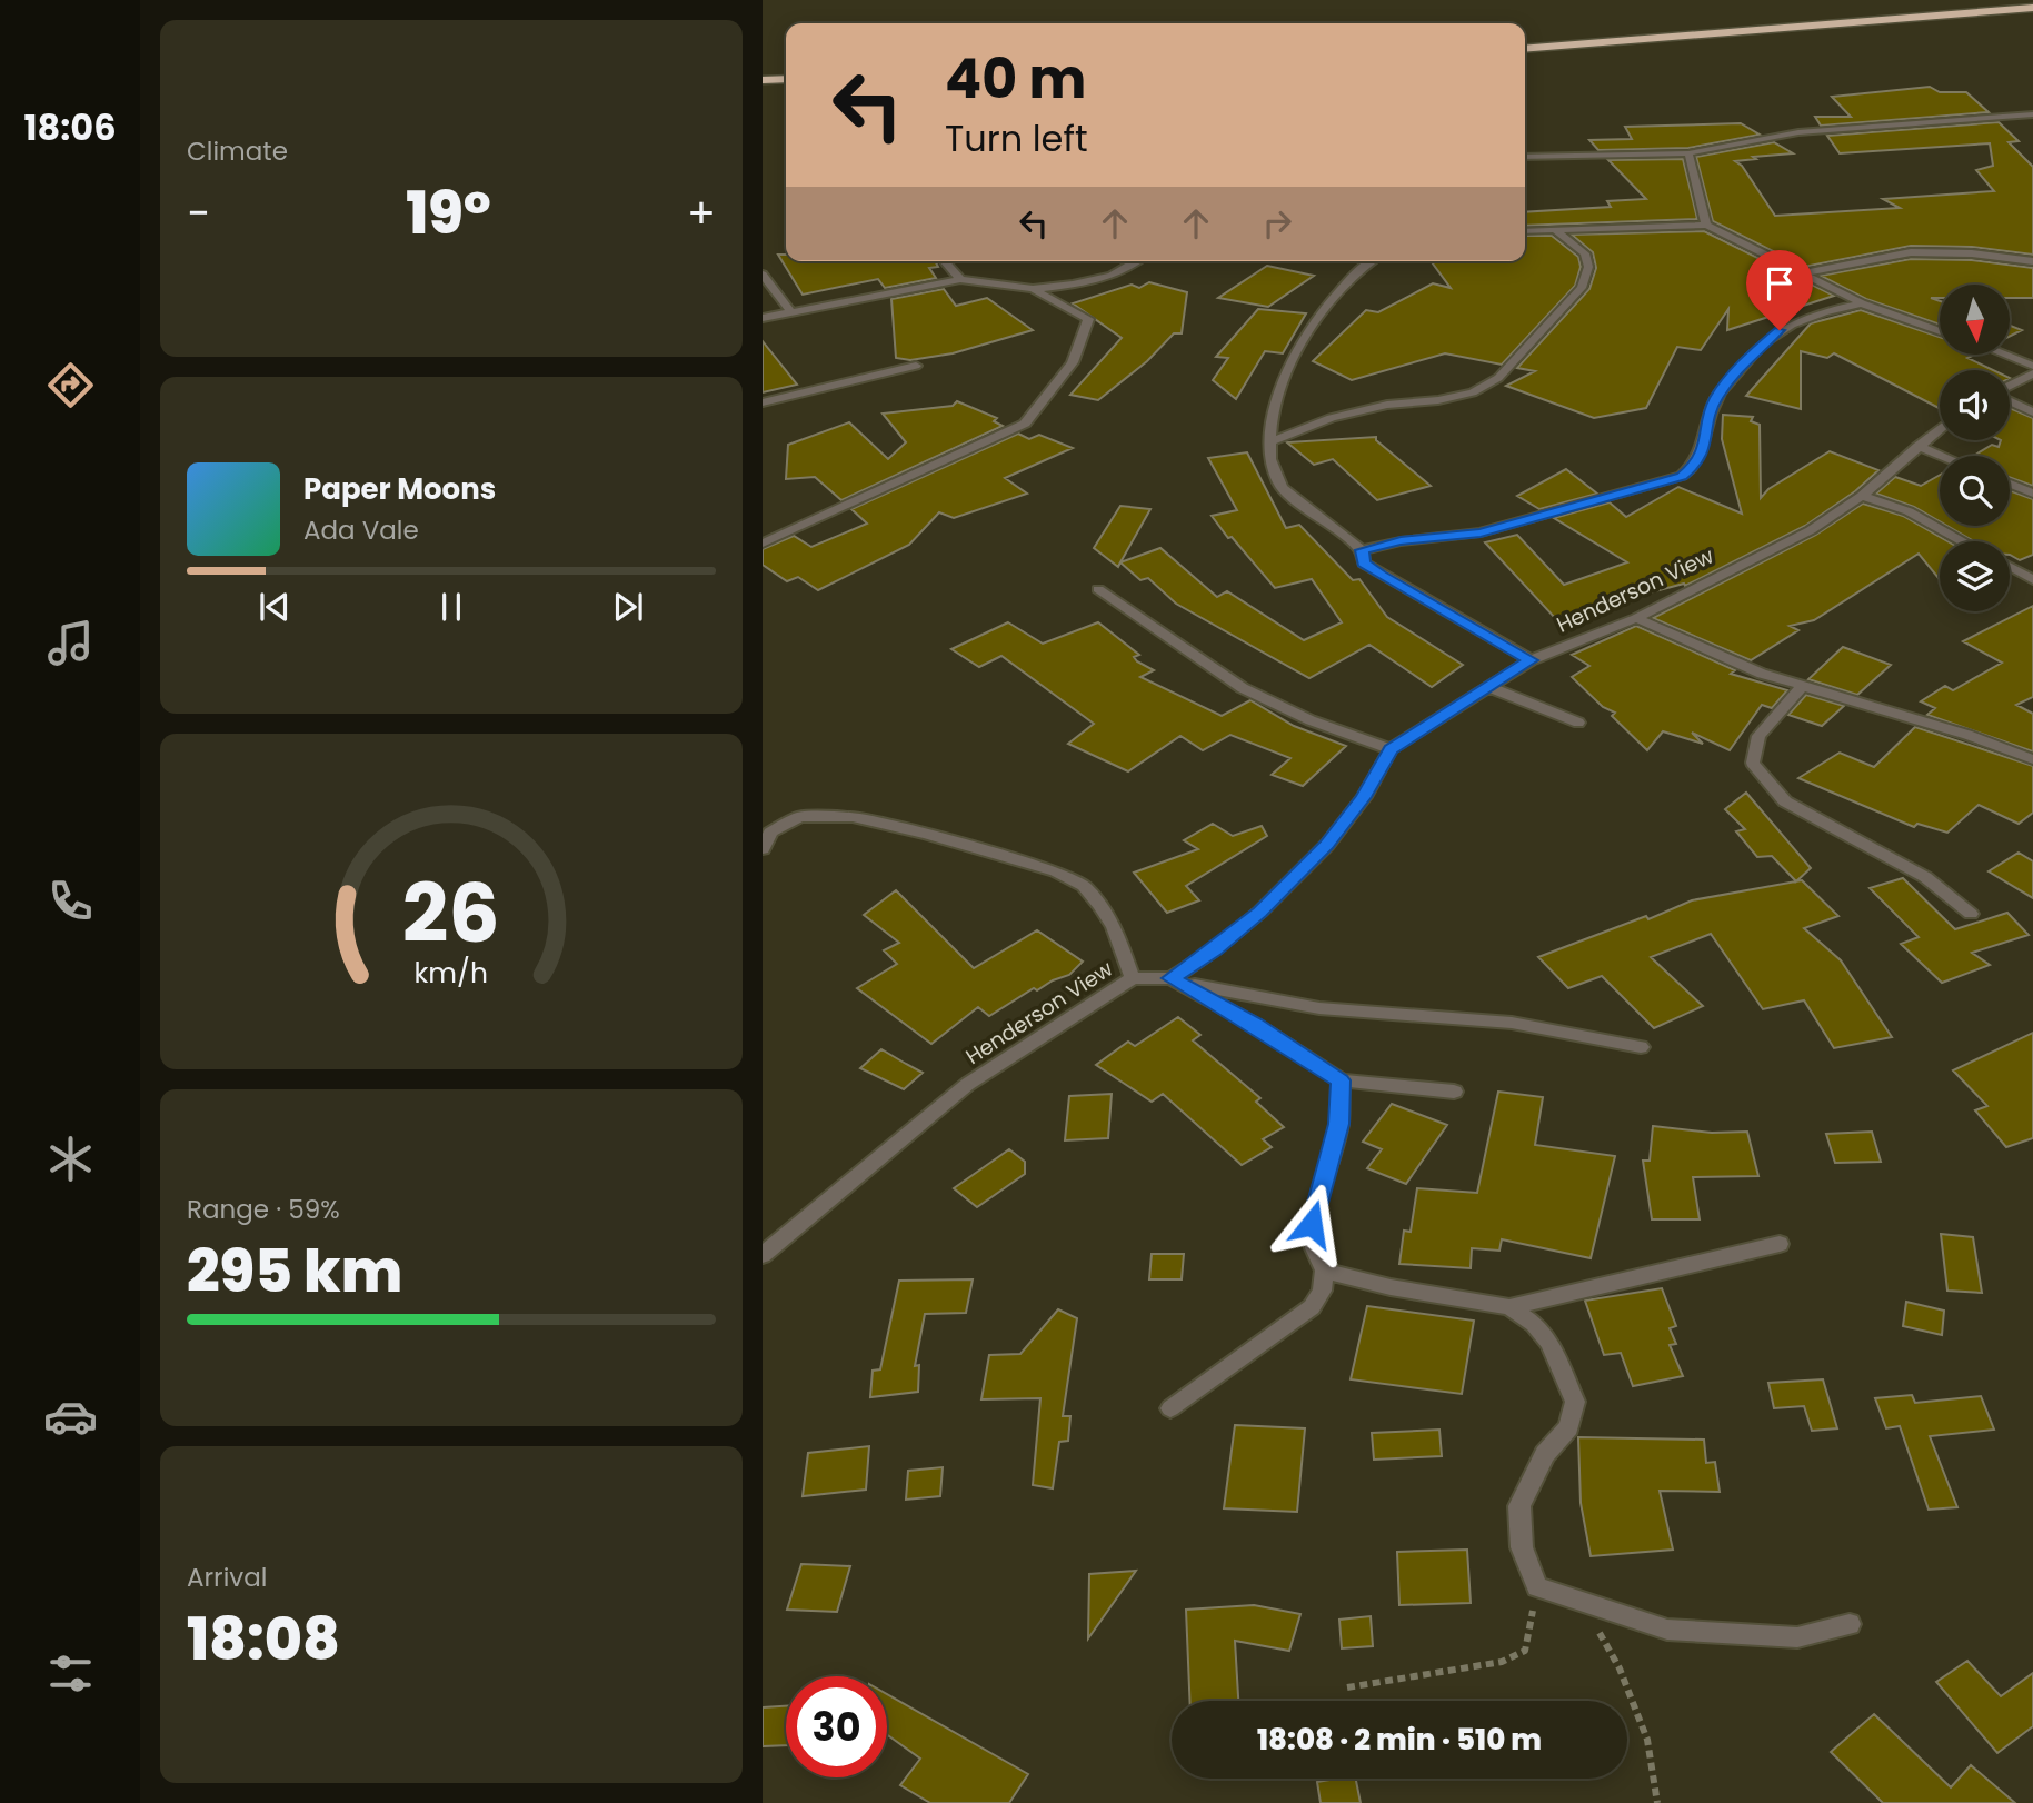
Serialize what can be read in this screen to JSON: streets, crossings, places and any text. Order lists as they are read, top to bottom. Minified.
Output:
{"streets":{"street":["Henderson View"]},"north":"bottom","page":{"tabs":"18:06","tile":["Climate",["Range · 59%","295 km"],["Arrival","18:08"]],"turn":["40 m","Turn left"],"heat":["−","19°","+"],"song":["Paper Moons","Ada Vale"],"limit":"30","trip":"18:08 · 2 min · 510 m","gauge":["26","km/h"]}}
